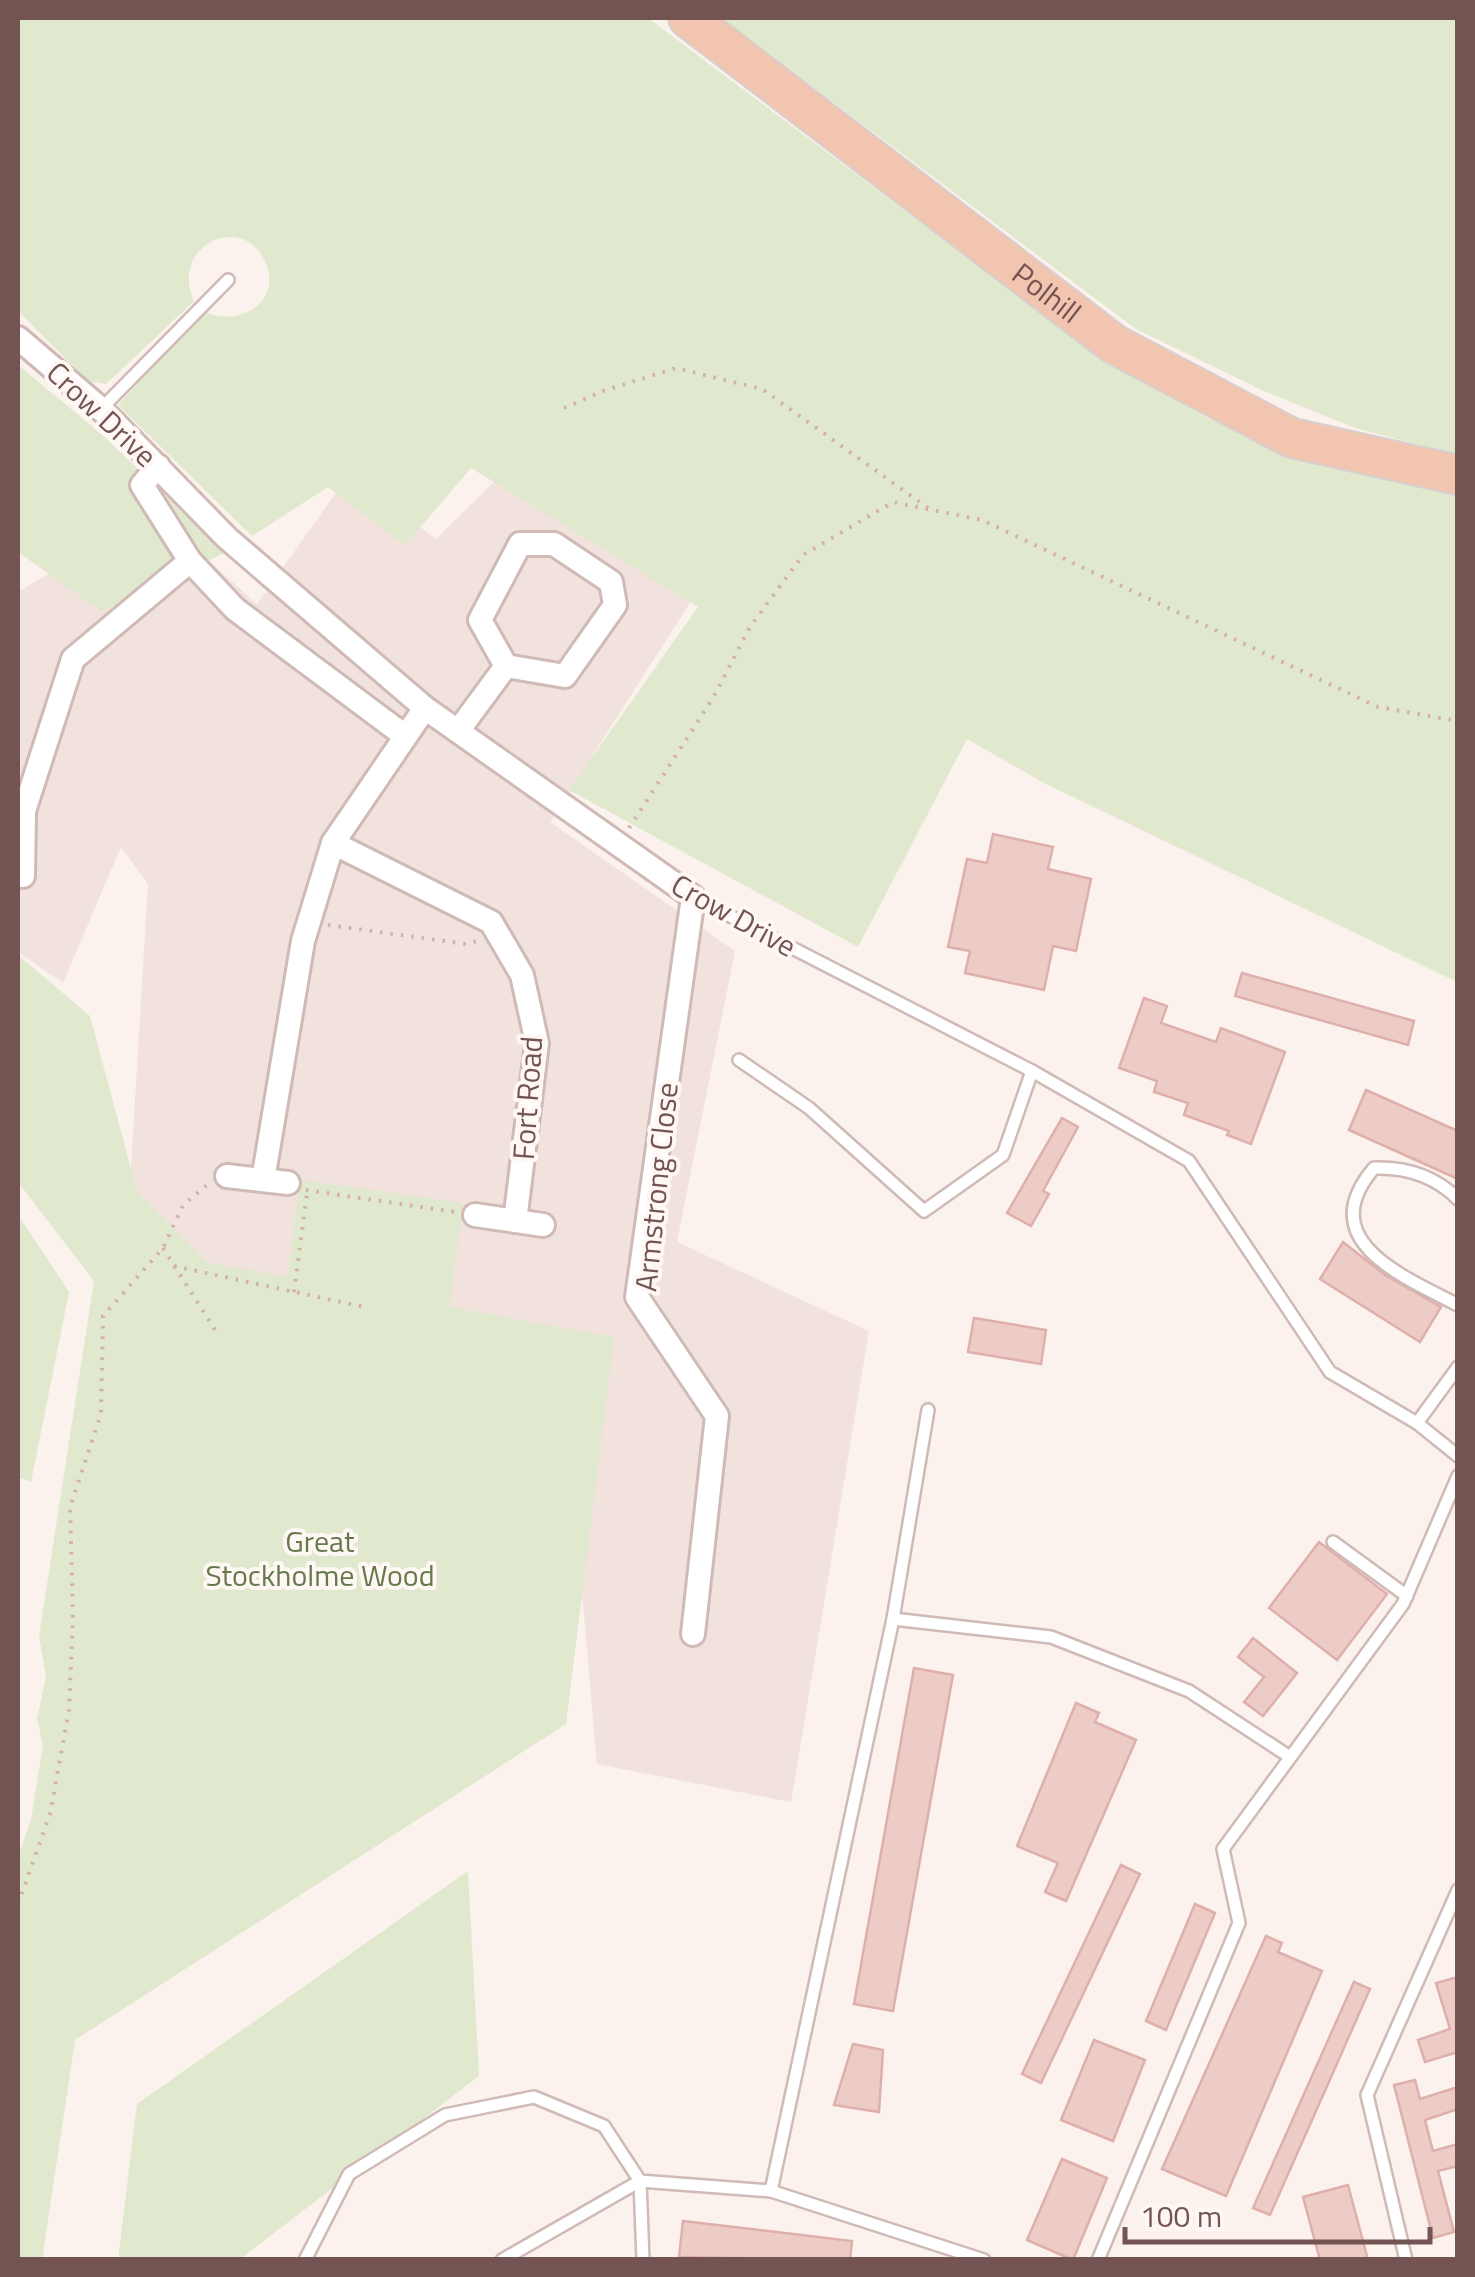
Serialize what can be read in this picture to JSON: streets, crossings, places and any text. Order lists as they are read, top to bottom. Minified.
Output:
{"streets":{"main road":["Polhill"],"street":["Crow Drive","Fort Road","Armstrong Close"]},"crossings":[["Crow Drive","Armstrong Close"]],"parks":["Great Stockholme Wood"],"scale_bar":"100 m"}
